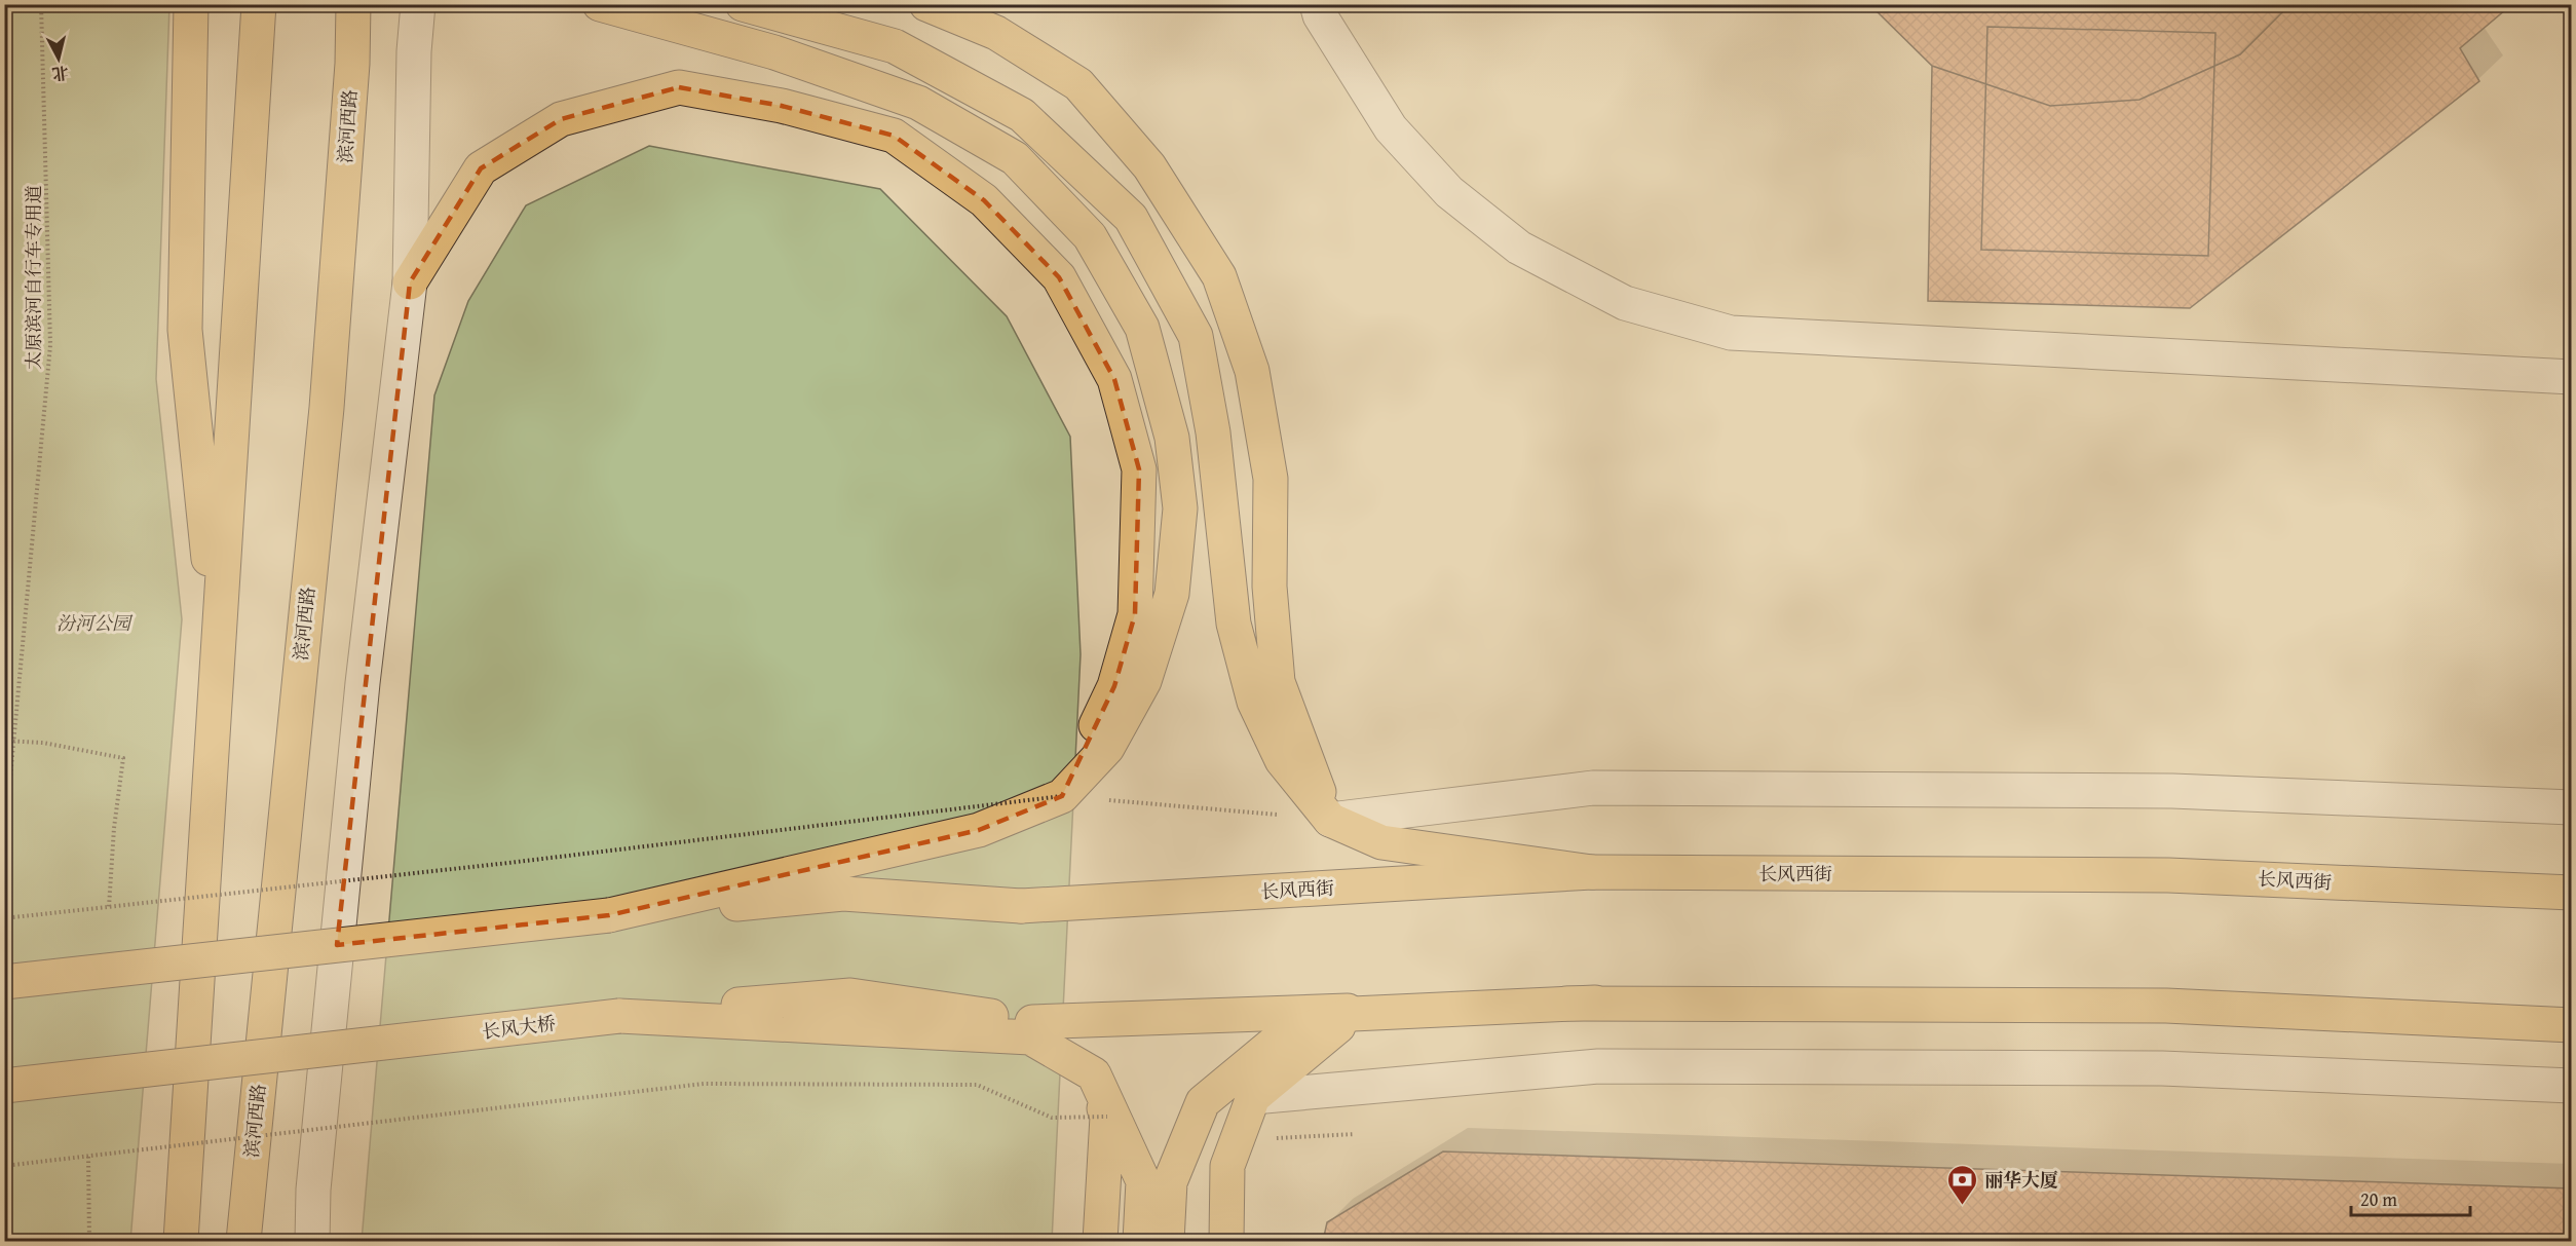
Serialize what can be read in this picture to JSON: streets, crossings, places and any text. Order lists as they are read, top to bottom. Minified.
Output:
{"streets":{"main road":["滨河西路","长风西街","长风大桥"],"path":["太原滨河自行车专用道"]},"parks":["汾河公园"],"places":{"bank":["丽华大厦"]},"scale_bar":"20 m","north":"bottom"}
